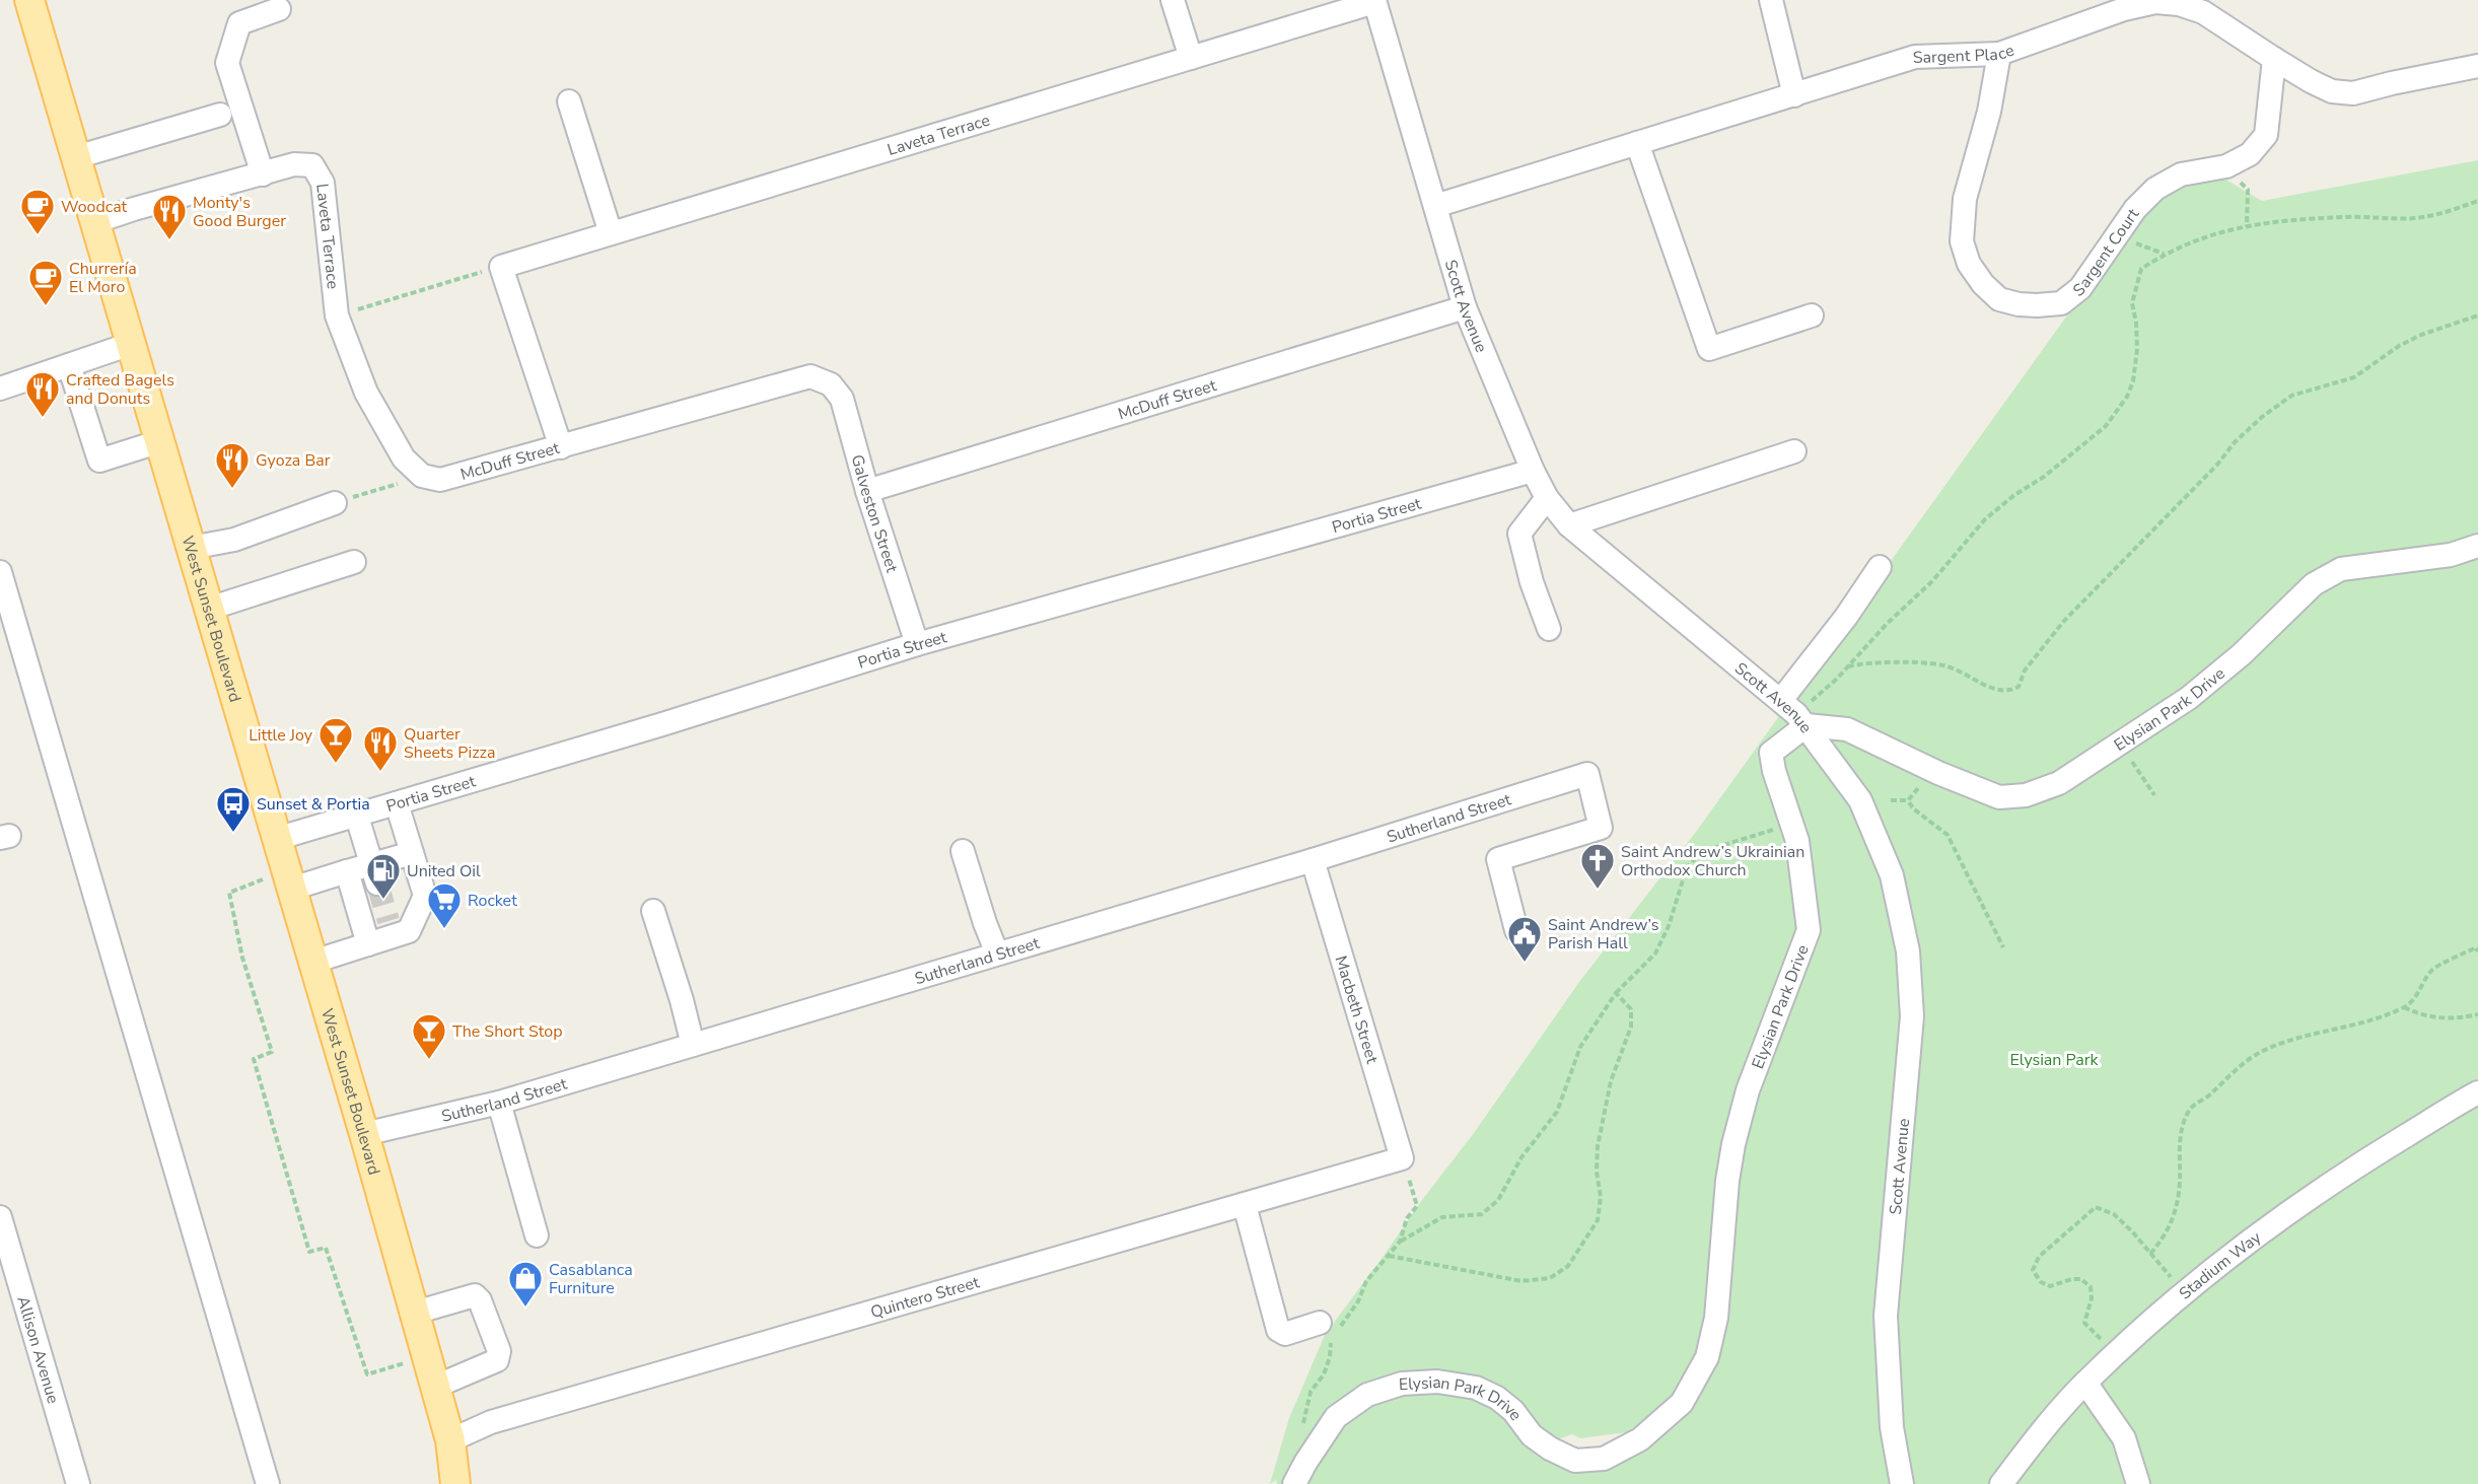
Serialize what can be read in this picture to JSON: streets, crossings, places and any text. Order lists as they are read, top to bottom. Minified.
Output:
{"streets":{"main road":["West Sunset Boulevard"],"street":["Sargent Place","Laveta Terrace","Sargent Court","Scott Avenue","McDuff Street","Galveston Street","Portia Street","Elysian Park Drive","Sutherland Street","Macbeth Street","Stadium Way","Quintero Street","Allison Avenue"]},"crossings":[["Sargent Place","Sargent Court"],["Sargent Place","Scott Avenue"],["Laveta Terrace","Scott Avenue"],["Laveta Terrace","McDuff Street"],["Laveta Terrace","West Sunset Boulevard"],["Scott Avenue","McDuff Street"],["Scott Avenue","Portia Street"],["Scott Avenue","Elysian Park Drive"],["McDuff Street","Galveston Street"],["Galveston Street","Portia Street"],["Portia Street","West Sunset Boulevard"],["West Sunset Boulevard","Sutherland Street"],["West Sunset Boulevard","Quintero Street"],["Sutherland Street","Macbeth Street"],["Macbeth Street","Quintero Street"]],"parks":["Elysian Park"],"places":{"cafe":["Woodcat","Churrería El Moro"],"restaurant":["Monty's Good Burger","Crafted Bagels and Donuts","Gyoza Bar","Quarter Sheets Pizza"],"bar":["Little Joy","The Short Stop"],"bus stop":["Sunset & Portia"],"church":["Saint Andrew’s Ukrainian Orthodox Church"],"fuel station":["United Oil"],"supermarket":["Rocket"],"public building":["Saint Andrew’s Parish Hall"],"shop":["Casablanca Furniture"]}}
